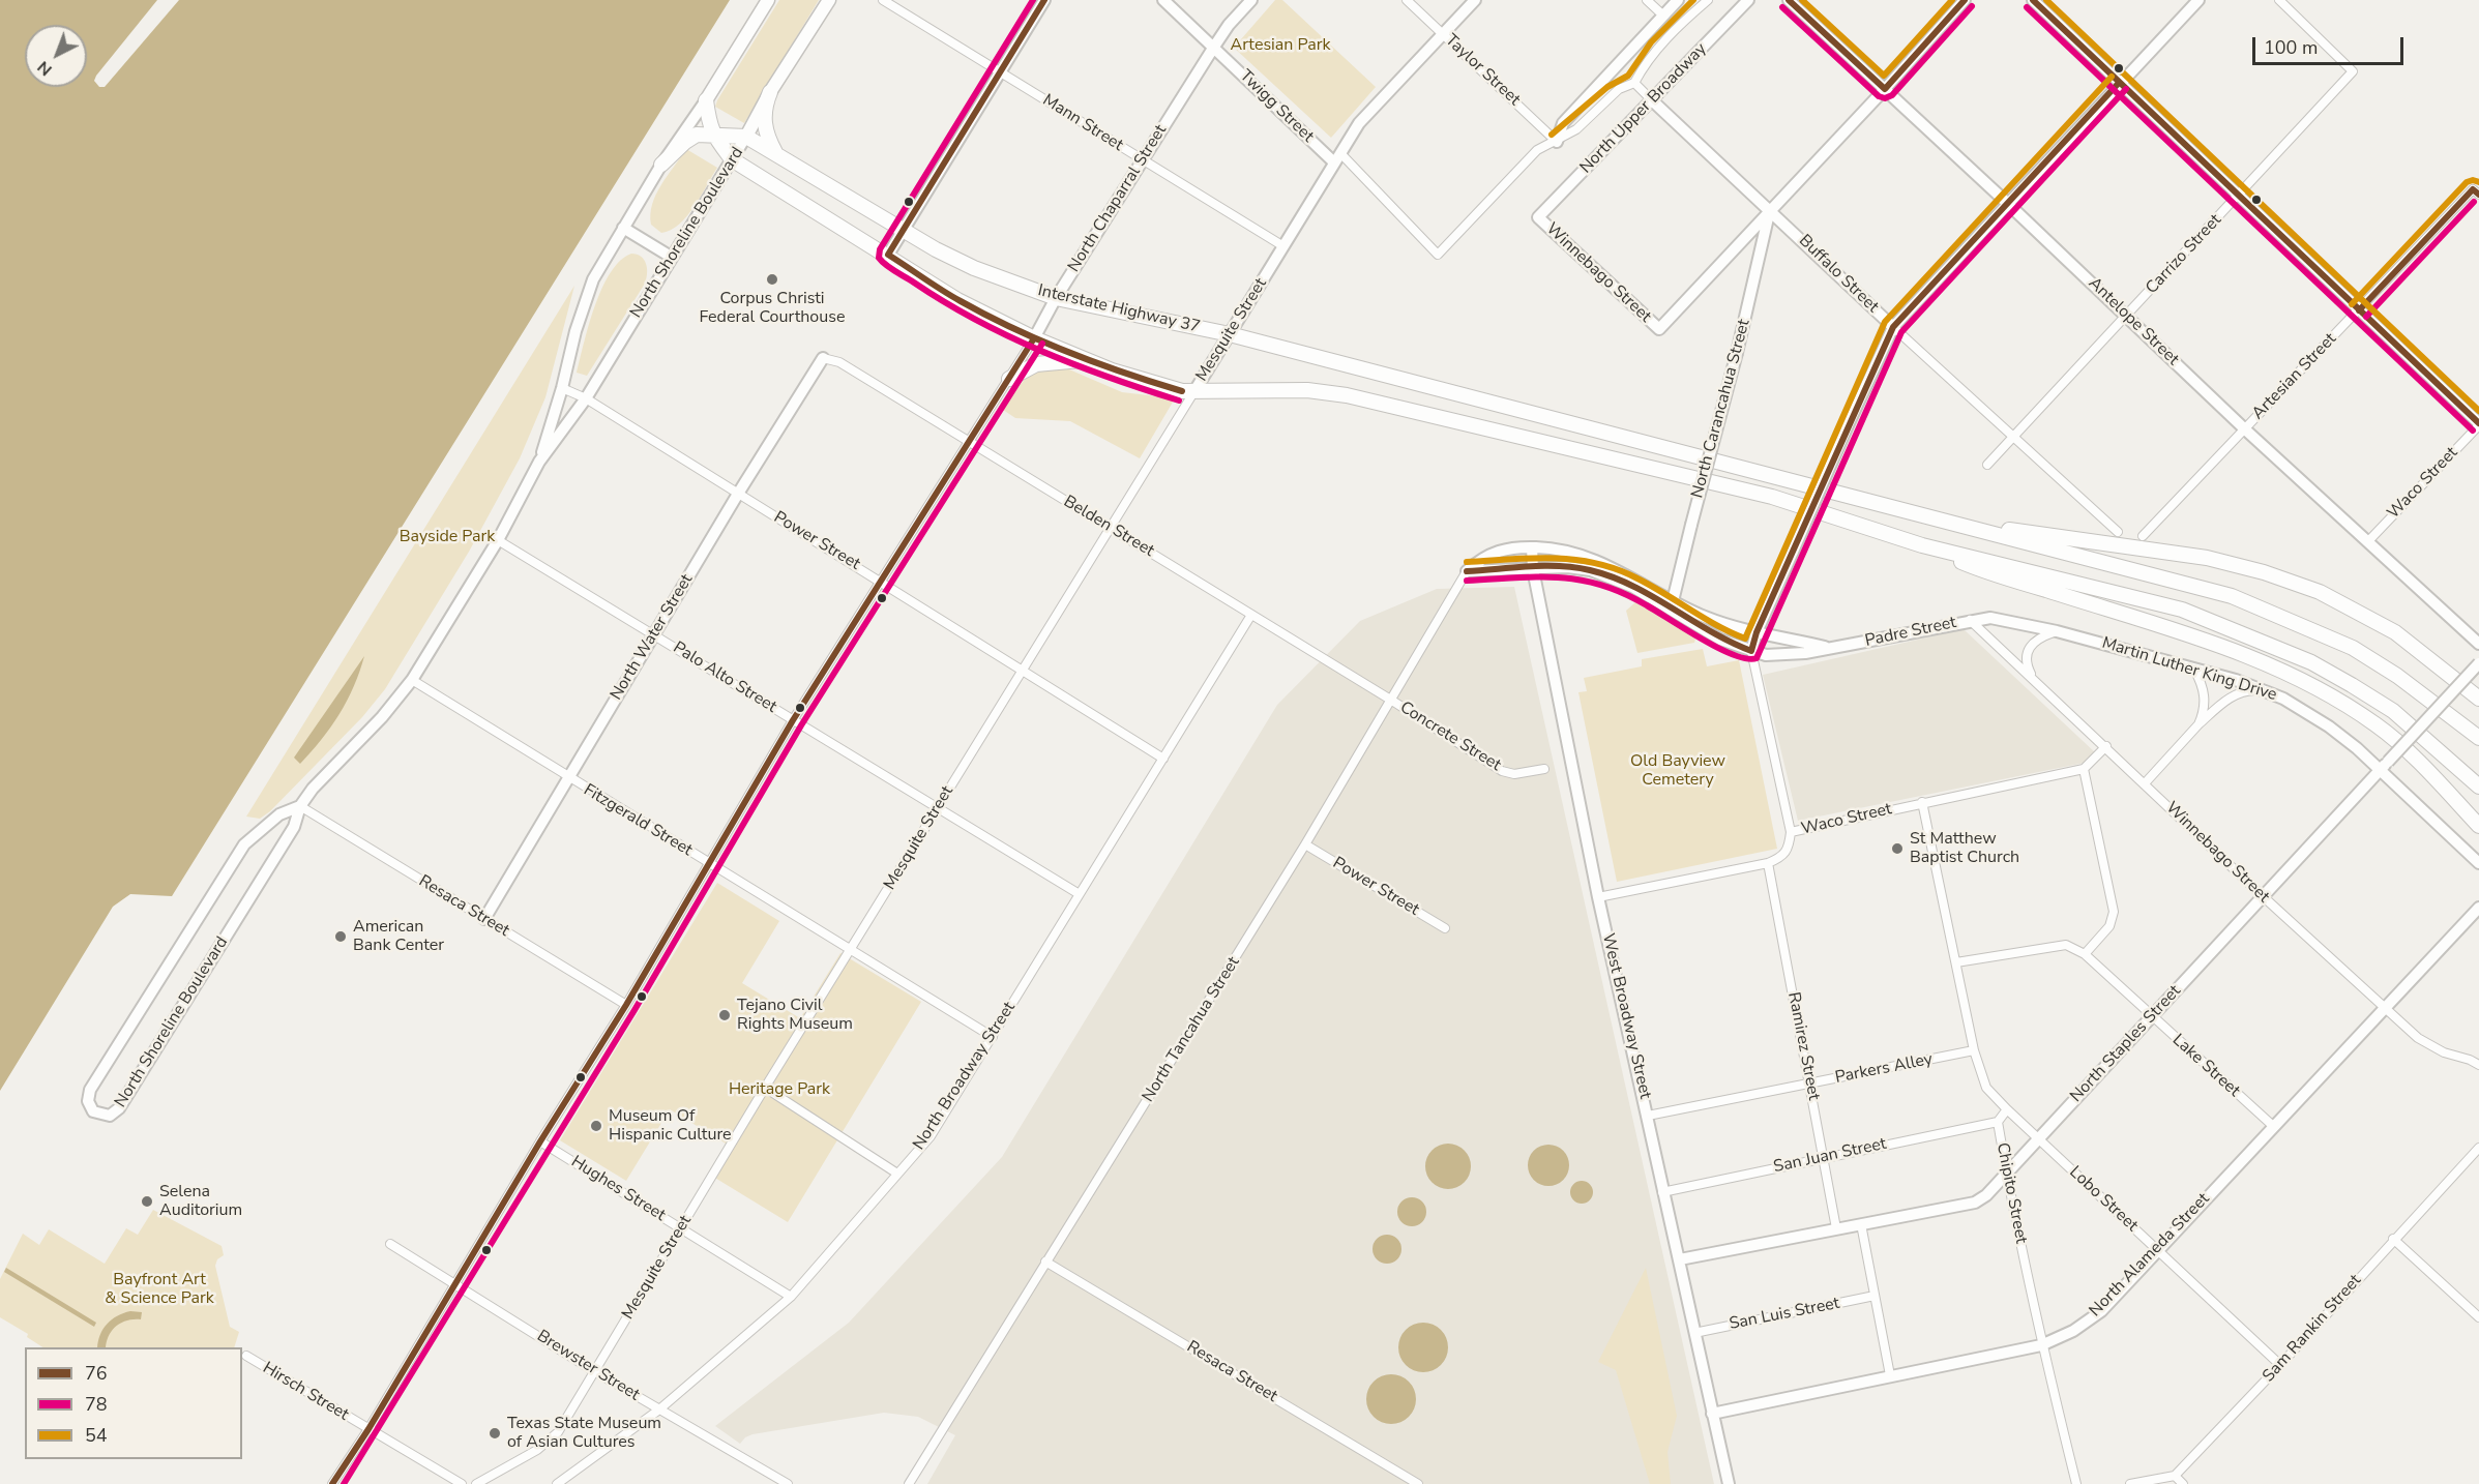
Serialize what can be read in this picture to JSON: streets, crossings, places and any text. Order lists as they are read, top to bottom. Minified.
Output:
{"streets":{"highway":["Interstate Highway 37"],"main road":["North Shoreline Boulevard"],"street":["Taylor Street","Twigg Street","North Upper Broadway","Mann Street","North Chaparral Street","Carrizo Street","Winnebago Street","Buffalo Street","Antelope Street","Mesquite Street","Artesian Street","North Carancahua Street","Waco Street","Belden Street","Power Street","Padre Street","North Water Street","Martin Luther King Drive","Palo Alto Street","Concrete Street","Fitzgerald Street","Resaca Street","West Broadway Street","North Tancahua Street","North Staples Street","Ramirez Street","Lake Street","Parkers Alley","North Broadway Street","San Juan Street","Hughes Street","Chipito Street","Lobo Street","North Alameda Street","San Luis Street","Sam Rankin Street","Brewster Street","Hirsch Street"]},"crossings":[["Taylor Street","Twigg Street"],["Taylor Street","Mesquite Street"],["Twigg Street","North Chaparral Street"],["Twigg Street","Mesquite Street"],["North Upper Broadway","Winnebago Street"],["North Upper Broadway","Buffalo Street"],["Mann Street","North Chaparral Street"],["Mann Street","Mesquite Street"],["North Chaparral Street","Interstate Highway 37"],["North Chaparral Street","Belden Street"],["North Chaparral Street","Power Street"],["North Chaparral Street","Palo Alto Street"],["North Chaparral Street","Fitzgerald Street"],["North Chaparral Street","Resaca Street"],["North Chaparral Street","Hughes Street"],["North Chaparral Street","Brewster Street"],["North Chaparral Street","Hirsch Street"],["North Shoreline Boulevard","Interstate Highway 37"],["North Shoreline Boulevard","Power Street"],["North Shoreline Boulevard","Palo Alto Street"],["North Shoreline Boulevard","Fitzgerald Street"],["North Shoreline Boulevard","Resaca Street"],["Carrizo Street","Buffalo Street"],["Carrizo Street","Antelope Street"],["Winnebago Street","Buffalo Street"],["Winnebago Street","North Carancahua Street"],["Winnebago Street","Padre Street"],["Winnebago Street","North Staples Street"],["Winnebago Street","North Alameda Street"],["Buffalo Street","North Carancahua Street"],["Interstate Highway 37","Mesquite Street"],["Antelope Street","Artesian Street"],["Antelope Street","Waco Street"],["Mesquite Street","Belden Street"],["Mesquite Street","Power Street"],["Mesquite Street","Palo Alto Street"],["Mesquite Street","Fitzgerald Street"],["Mesquite Street","Hughes Street"],["Mesquite Street","Brewster Street"],["North Carancahua Street","Padre Street"],["Waco Street","West Broadway Street"],["Waco Street","Ramirez Street"],["Belden Street","North Water Street"],["Belden Street","Concrete Street"],["Belden Street","North Tancahua Street"],["Belden Street","North Broadway Street"],["Power Street","North Water Street"],["Power Street","North Tancahua Street"],["Power Street","North Broadway Street"],["Padre Street","Martin Luther King Drive"],["Padre Street","West Broadway Street"],["Padre Street","North Tancahua Street"],["North Water Street","Palo Alto Street"],["North Water Street","Fitzgerald Street"],["North Water Street","Resaca Street"],["Martin Luther King Drive","North Staples Street"],["Palo Alto Street","North Broadway Street"],["Concrete Street","North Tancahua Street"],["Fitzgerald Street","North Broadway Street"],["Resaca Street","North Tancahua Street"],["West Broadway Street","North Staples Street"],["West Broadway Street","Parkers Alley"],["West Broadway Street","San Juan Street"],["West Broadway Street","North Alameda Street"],["West Broadway Street","San Luis Street"],["North Staples Street","Ramirez Street"],["North Staples Street","Lake Street"],["North Staples Street","Chipito Street"],["North Staples Street","Lobo Street"],["Ramirez Street","Parkers Alley"],["Ramirez Street","San Juan Street"],["Lake Street","North Alameda Street"],["North Broadway Street","Hughes Street"],["North Broadway Street","Brewster Street"],["San Juan Street","Chipito Street"],["Chipito Street","Lobo Street"],["Chipito Street","North Alameda Street"],["Lobo Street","North Alameda Street"],["Lobo Street","Sam Rankin Street"]],"parks":["Artesian Park","Bayside Park","Old Bayview Cemetery","Heritage Park","Bayfront Art & Science Park"],"places":["Corpus Christi Federal Courthouse","St Matthew Baptist Church","American Bank Center","Tejano Civil Rights Museum","Museum Of Hispanic Culture","Selena Auditorium","Texas State Museum of Asian Cultures"],"lines":["transit line 76","transit line 78","transit line 54"],"legend":["76","78","54"],"scale_bar":"100 m","north":"bottom left"}
